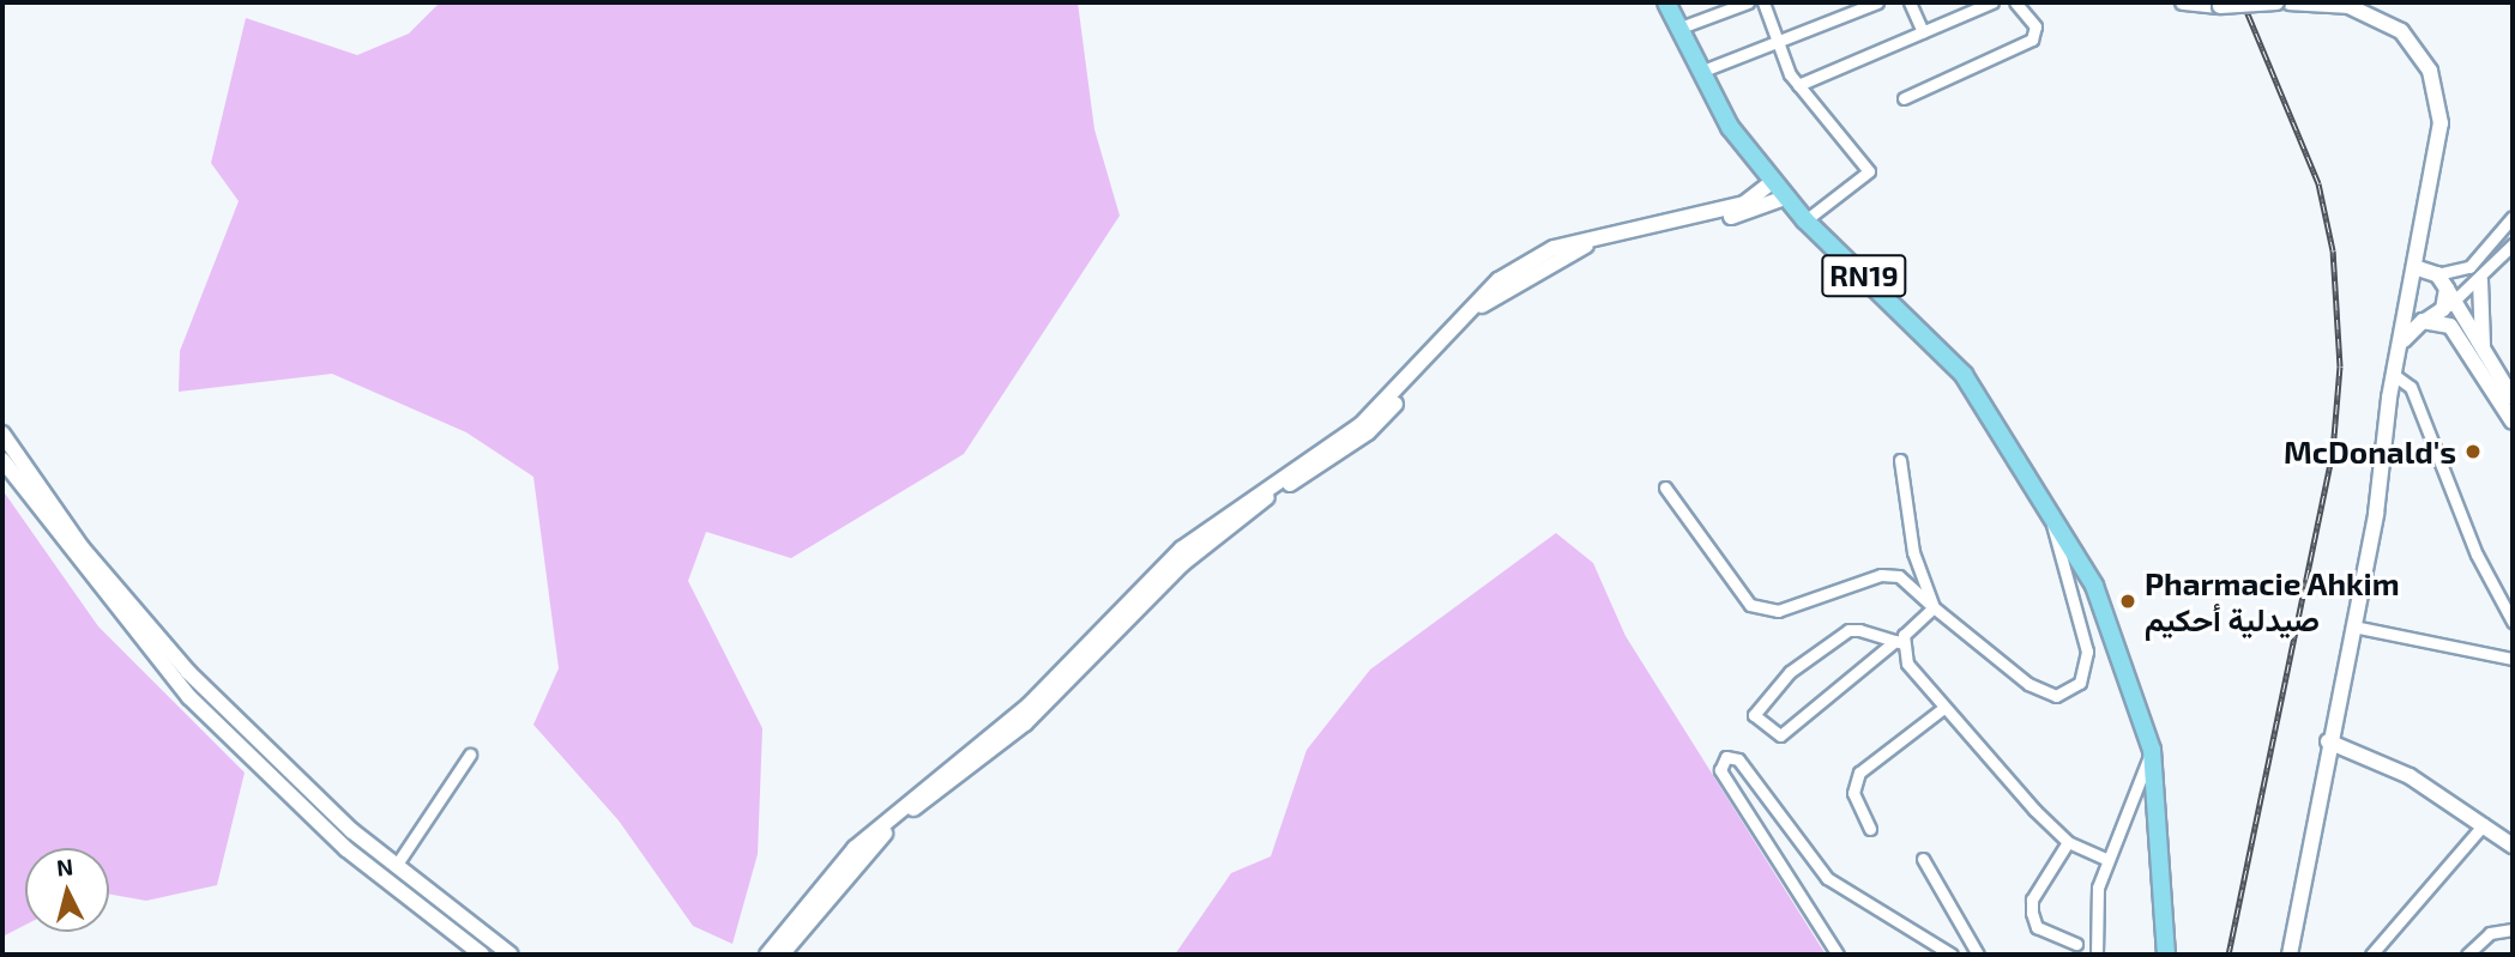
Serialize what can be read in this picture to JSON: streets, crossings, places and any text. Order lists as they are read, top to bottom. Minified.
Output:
{"streets":{"main road":["RN19"]},"places":["McDonald's","Pharmacie Ahkim صيدلية أحكيم"],"north":"top"}
